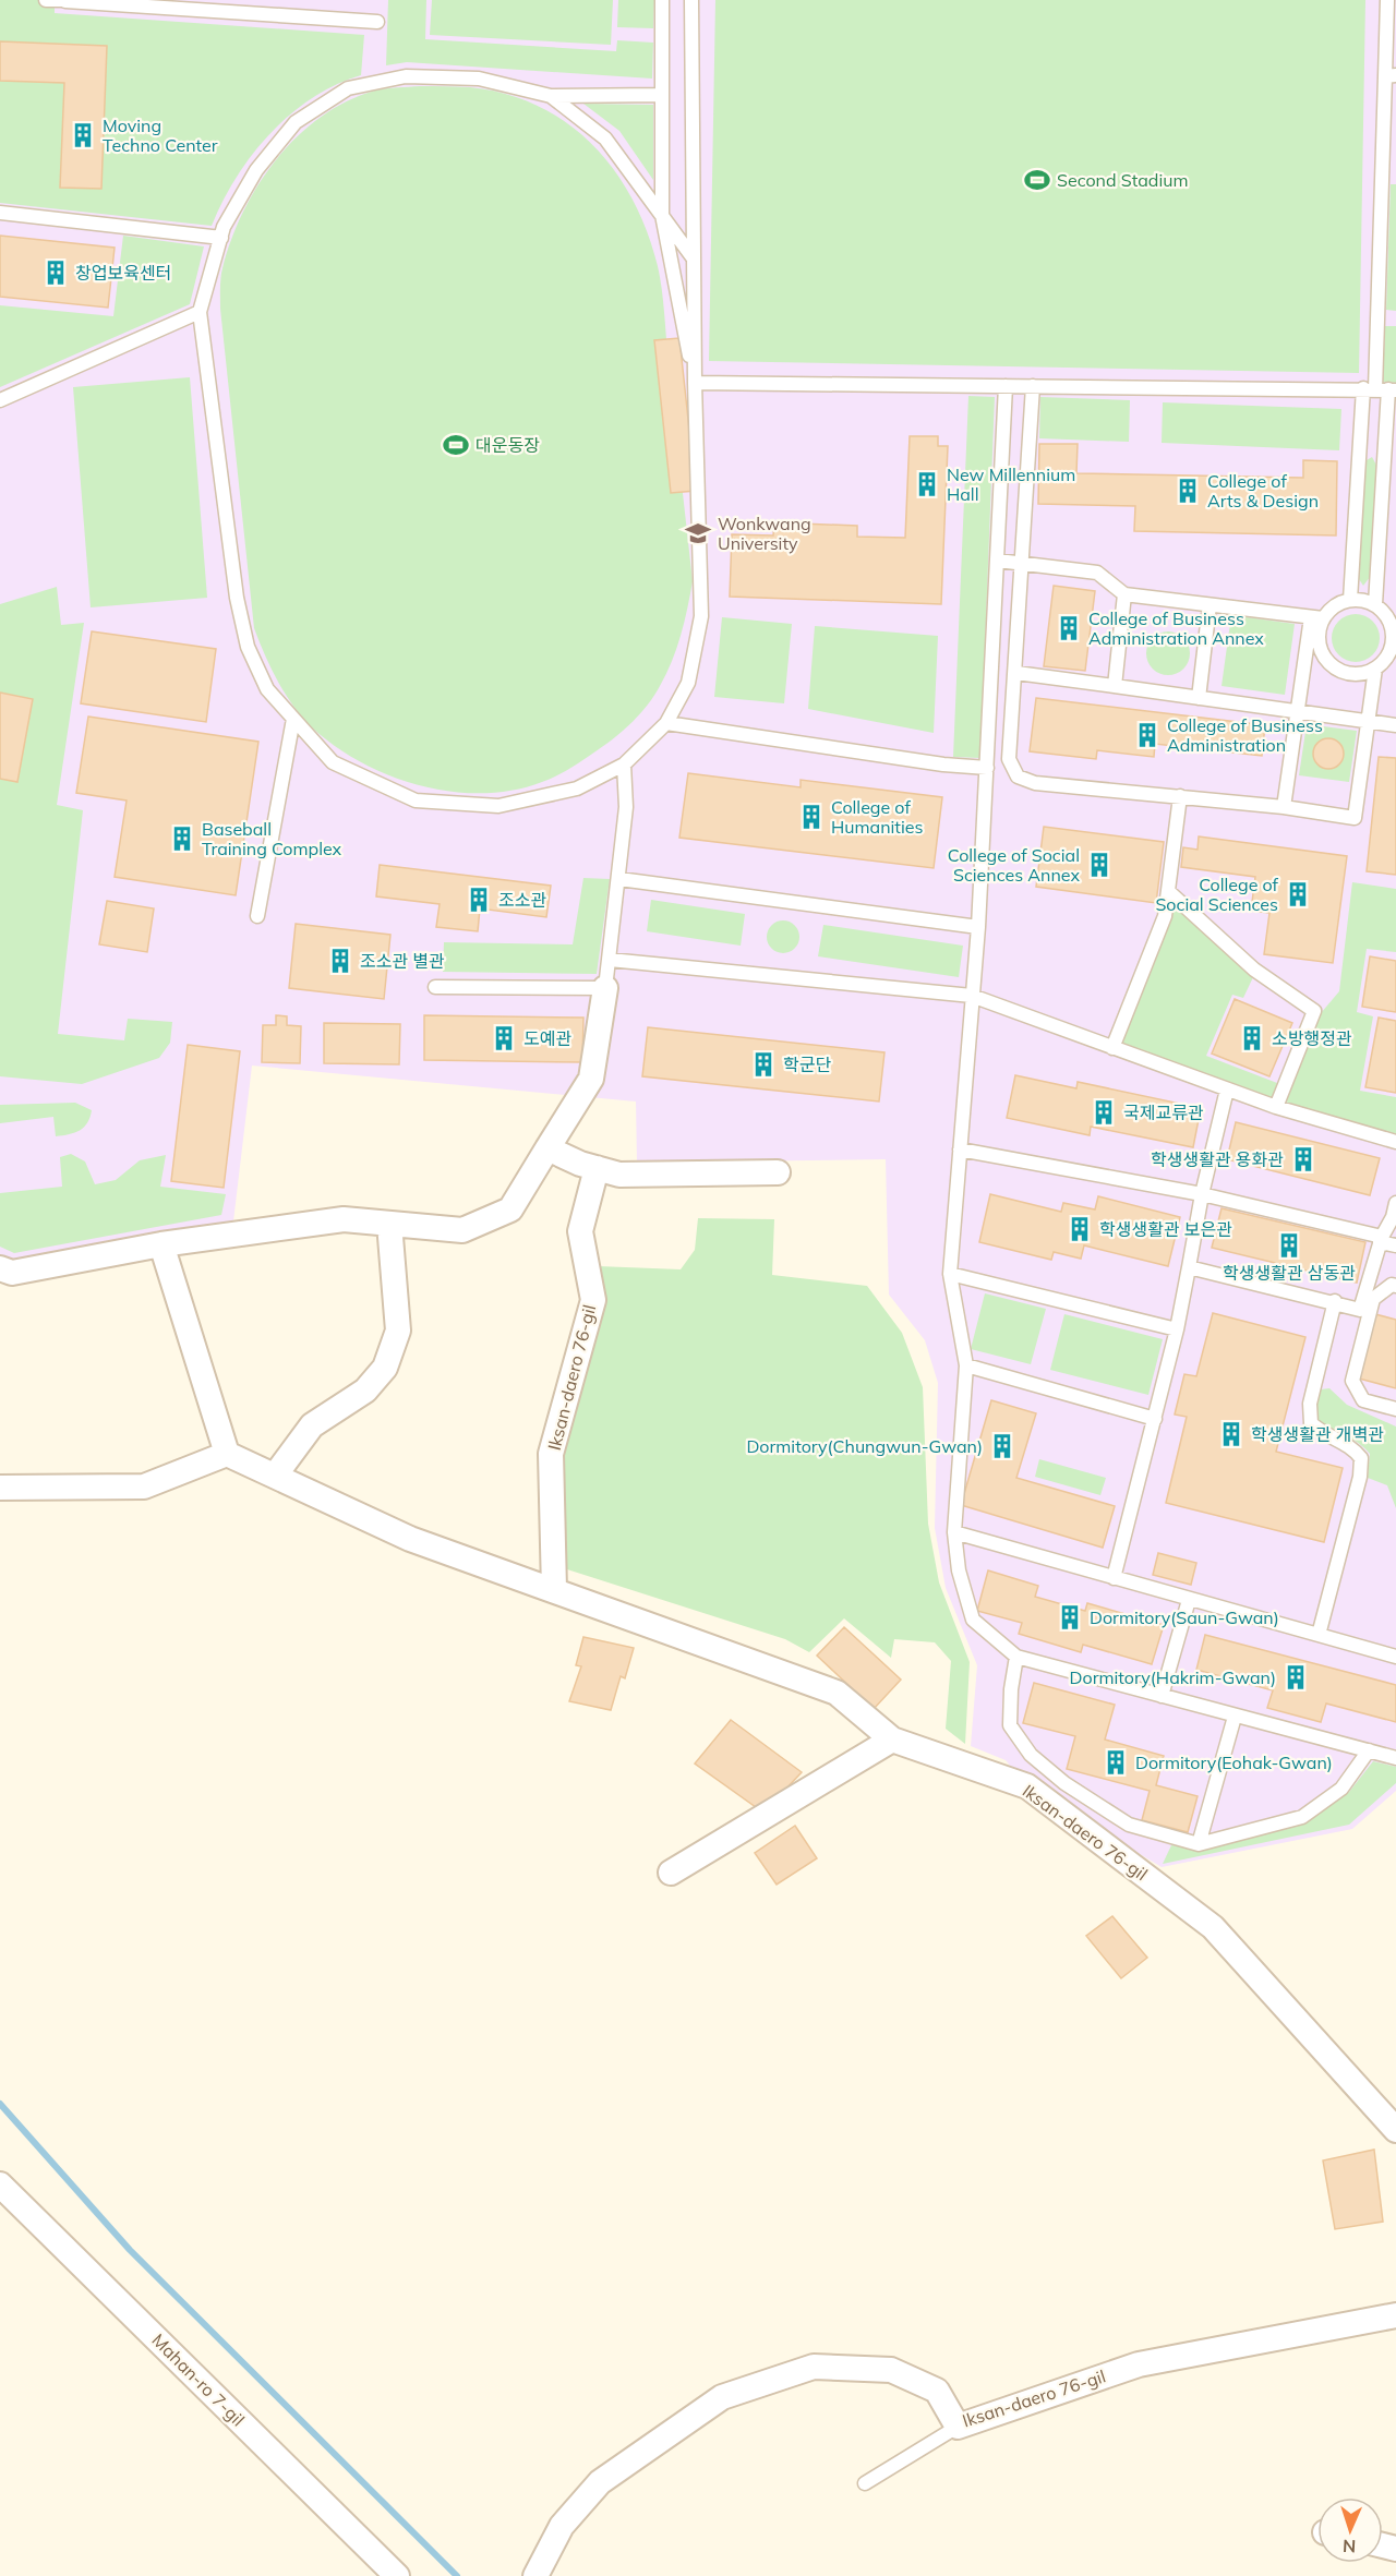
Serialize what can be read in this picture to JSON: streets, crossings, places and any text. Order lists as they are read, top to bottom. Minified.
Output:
{"streets":{"street":["Iksan-daero 76-gil","Mahan-ro 7-gil"]},"places":{"building":["Moving Techno Center","창업보육센터","New Millennium Hall","College of Arts & Design","College of Business Administration Annex","College of Business Administration","College of Humanities","Baseball Training Complex","College of Social Sciences Annex","College of Social Sciences","조소관","조소관 별관","도예관","소방행정관","학군단","국제교류관","학생생활관 용화관","학생생활관 보은관","학생생활관 삼동관","학생생활관 개벽관","Dormitory(Chungwun-Gwan)","Dormitory(Saun-Gwan)","Dormitory(Hakrim-Gwan)","Dormitory(Eohak-Gwan)"],"sports":["Second Stadium","대운동장"],"school or university":["Wonkwang University"]},"north":"bottom"}
